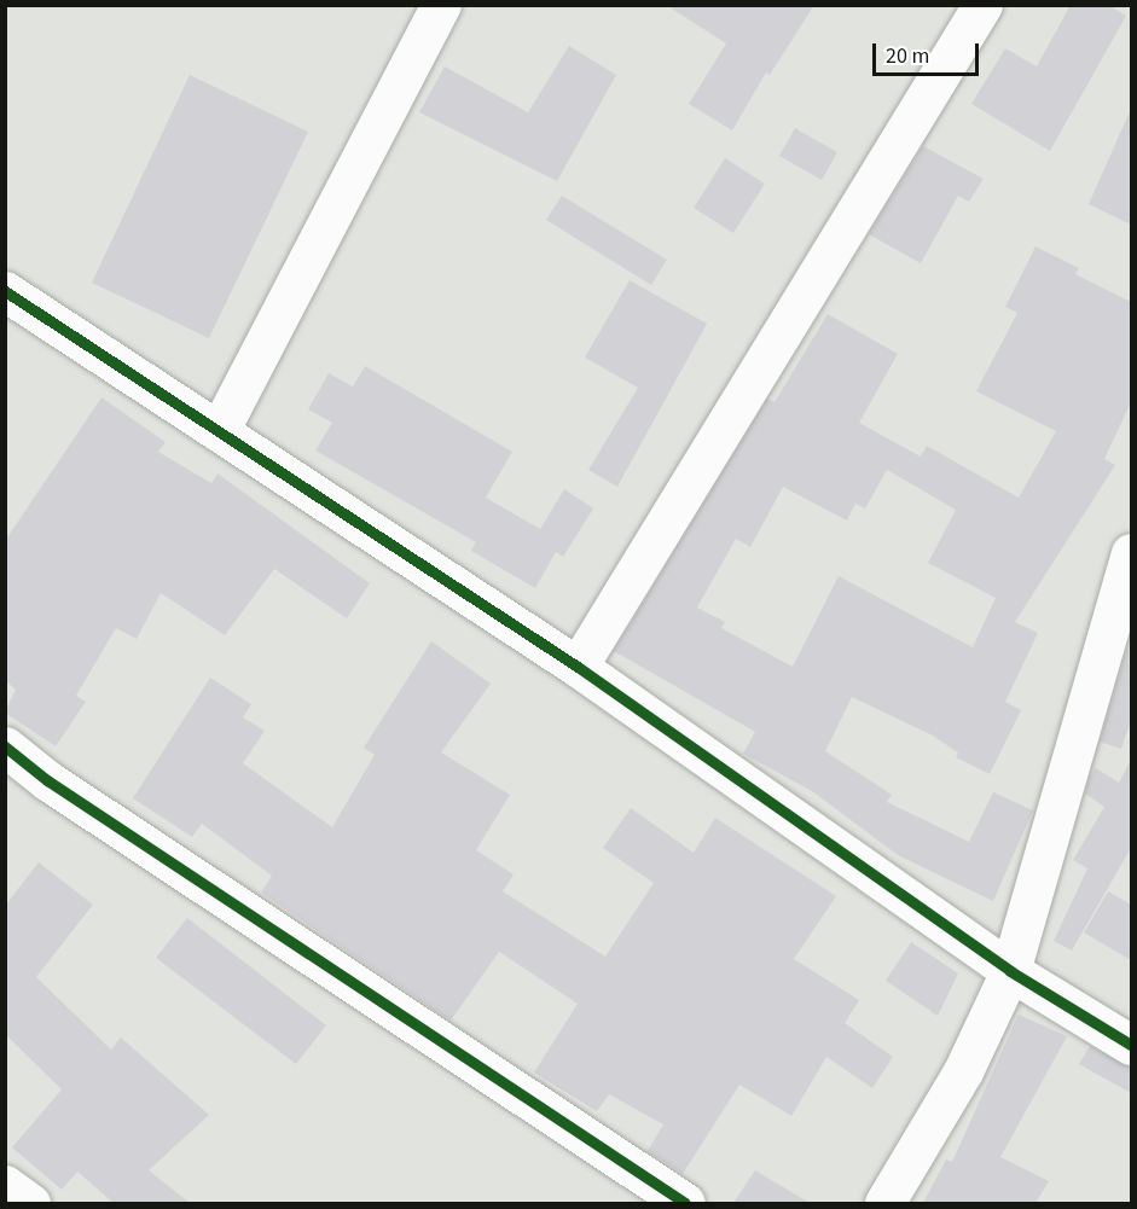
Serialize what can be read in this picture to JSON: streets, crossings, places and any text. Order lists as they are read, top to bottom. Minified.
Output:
{"scale_bar":"20 m"}
